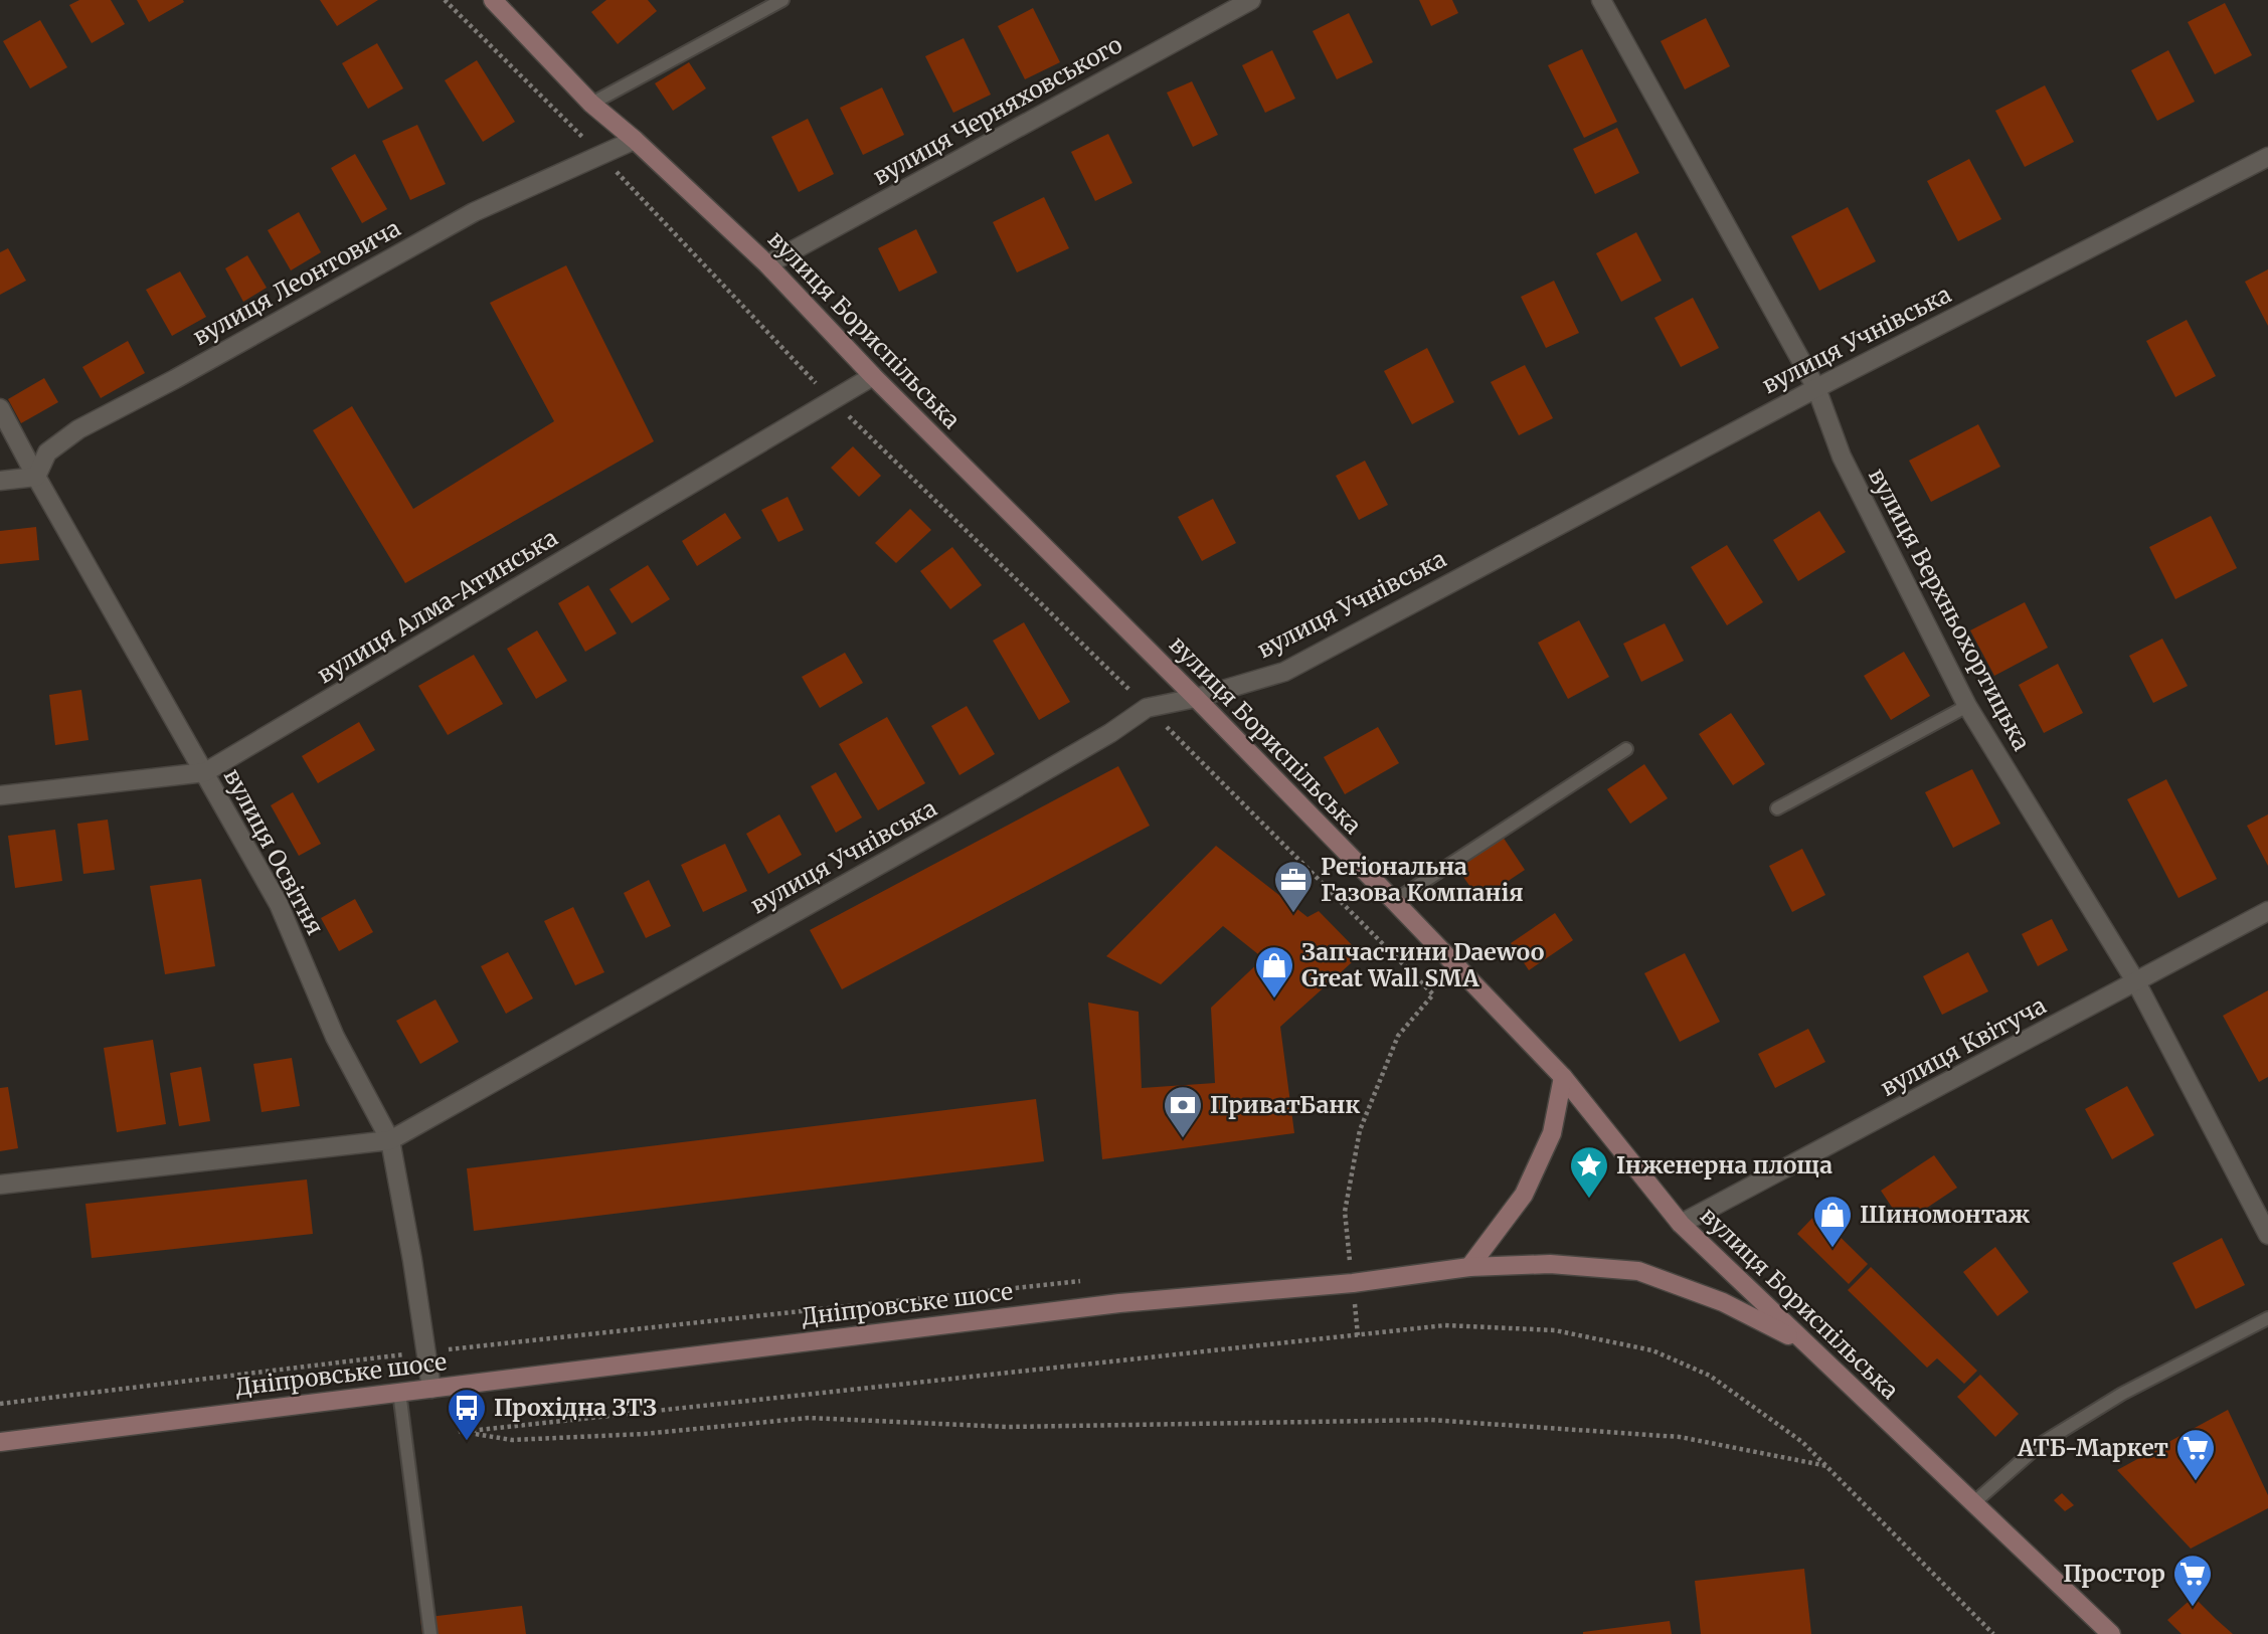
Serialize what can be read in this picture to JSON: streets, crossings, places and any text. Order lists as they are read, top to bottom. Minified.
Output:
{"streets":{"main road":["вулиця Бориспільська","Дніпровське шосе"],"street":["вулиця Черняховського","вулиця Леонтовича","вулиця Учнівська","вулиця Алма-Атинська","вулиця Верхньохортицька","вулиця Освітня","вулиця Квітуча"]},"crossings":[["вулиця Черняховського","вулиця Бориспільська"],["вулиця Леонтовича","вулиця Бориспільська"],["вулиця Леонтовича","вулиця Освітня"],["вулиця Бориспільська","вулиця Учнівська"],["вулиця Бориспільська","вулиця Алма-Атинська"],["вулиця Бориспільська","вулиця Квітуча"],["вулиця Бориспільська","Дніпровське шосе"],["вулиця Учнівська","вулиця Верхньохортицька"],["вулиця Учнівська","вулиця Освітня"],["вулиця Алма-Атинська","вулиця Освітня"],["вулиця Верхньохортицька","вулиця Квітуча"],["вулиця Освітня","Дніпровське шосе"]],"places":{"office":["Регіональна Газова Компанія"],"shop":["Запчастини Daewoo Great Wall SMA","Шиномонтаж"],"bank":["ПриватБанк"],"place":["Інженерна площа"],"bus stop":["Прохідна ЗТЗ"],"supermarket":["АТБ-Маркет","Простор"]}}
